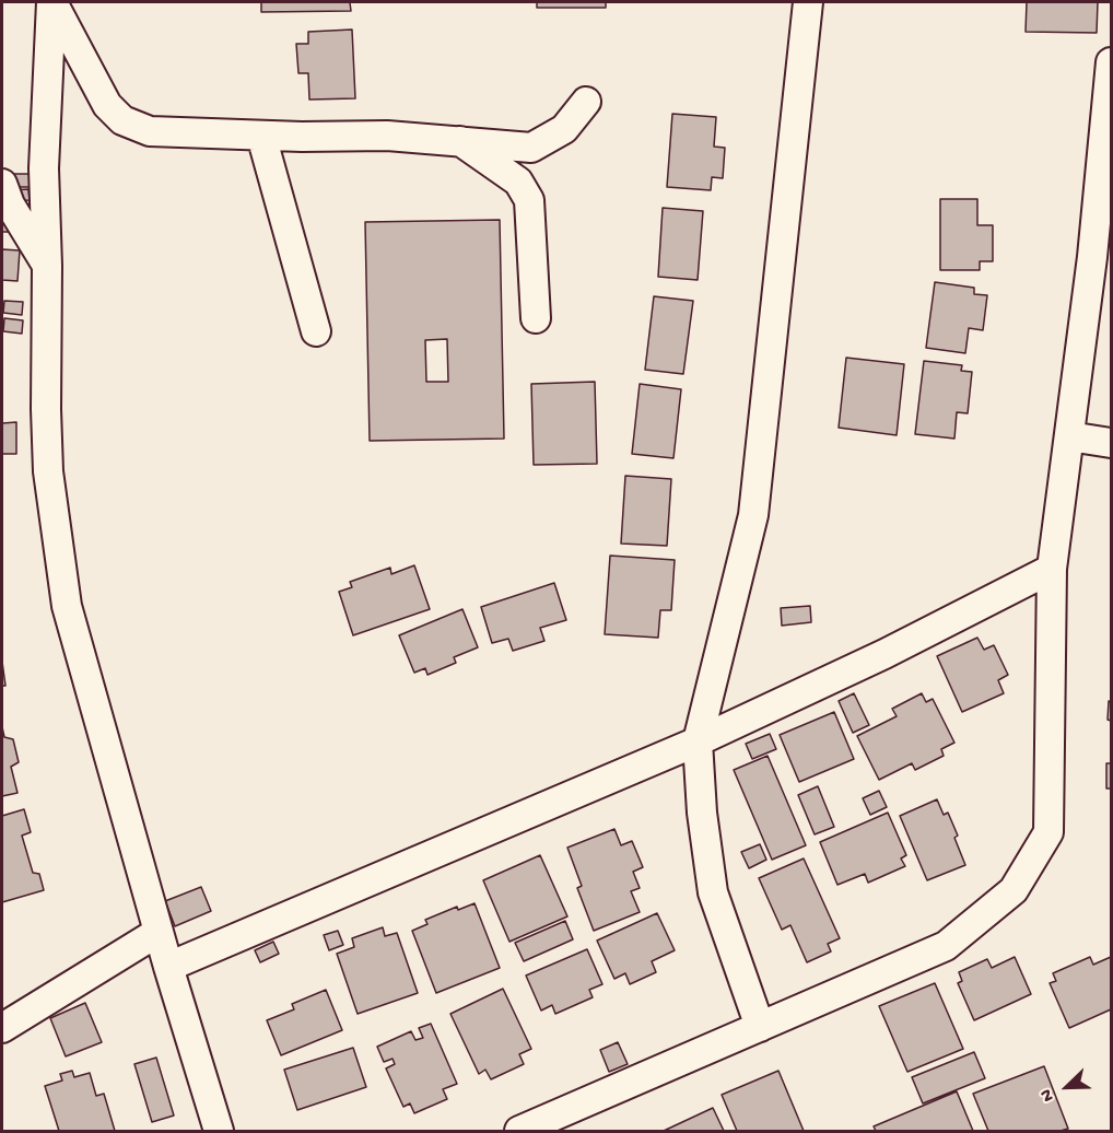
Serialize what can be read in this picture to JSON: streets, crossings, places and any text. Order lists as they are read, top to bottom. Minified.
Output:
{"north":"bottom left"}
